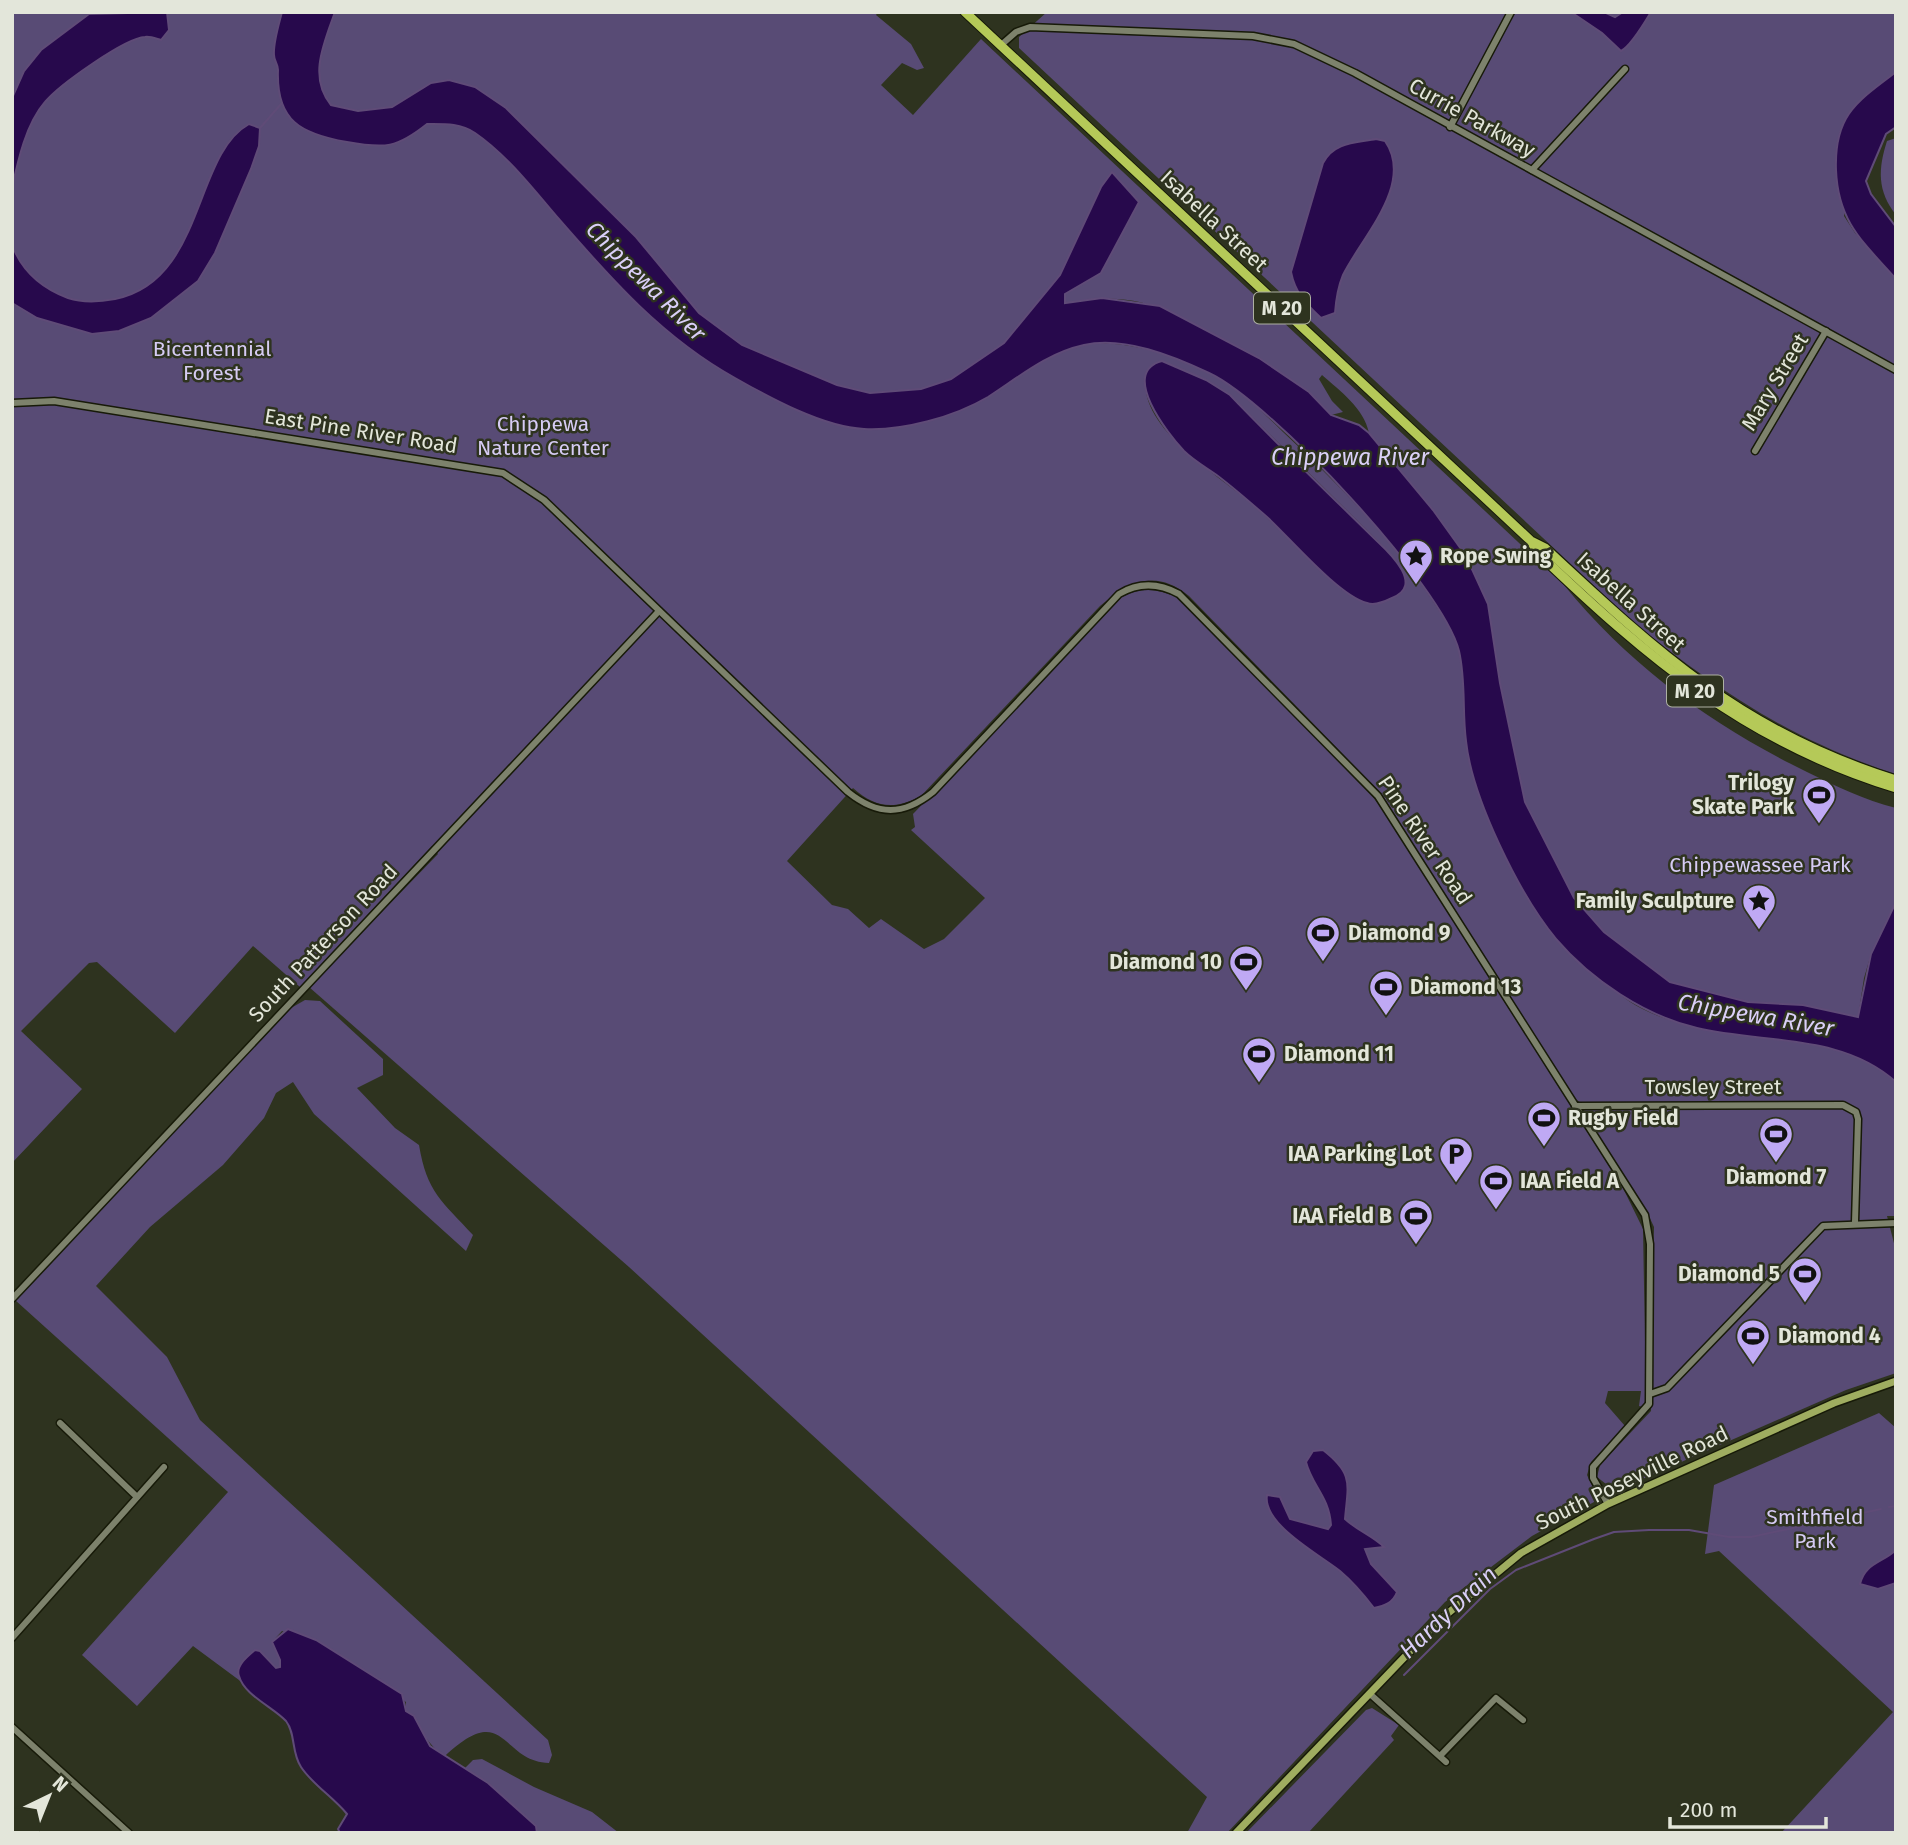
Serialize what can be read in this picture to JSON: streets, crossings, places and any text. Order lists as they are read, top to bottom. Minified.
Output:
{"streets":{"highway":["Isabella Street","M 20"],"main road":["South Poseyville Road"],"street":["Currie Parkway","Mary Street","East Pine River Road","Pine River Road","South Patterson Road","Towsley Street"]},"crossings":[["Currie Parkway","Isabella Street"],["Currie Parkway","Mary Street"],["East Pine River Road","Pine River Road"],["East Pine River Road","South Patterson Road"],["Pine River Road","Towsley Street"]],"water":["Chippewa River","Hardy Drain"],"parks":["Bicentennial Forest","Chippewa Nature Center","Chippewassee Park","Smithfield Park"],"places":{"place":["Rope Swing","Family Sculpture"],"sports":["Trilogy Skate Park","Diamond 9","Diamond 10","Diamond 13","Diamond 11","Rugby Field","Diamond 7","IAA Field A","IAA Field B","Diamond 5","Diamond 4"],"parking":["IAA Parking Lot"]},"scale_bar":"200 m","north":"top right"}
